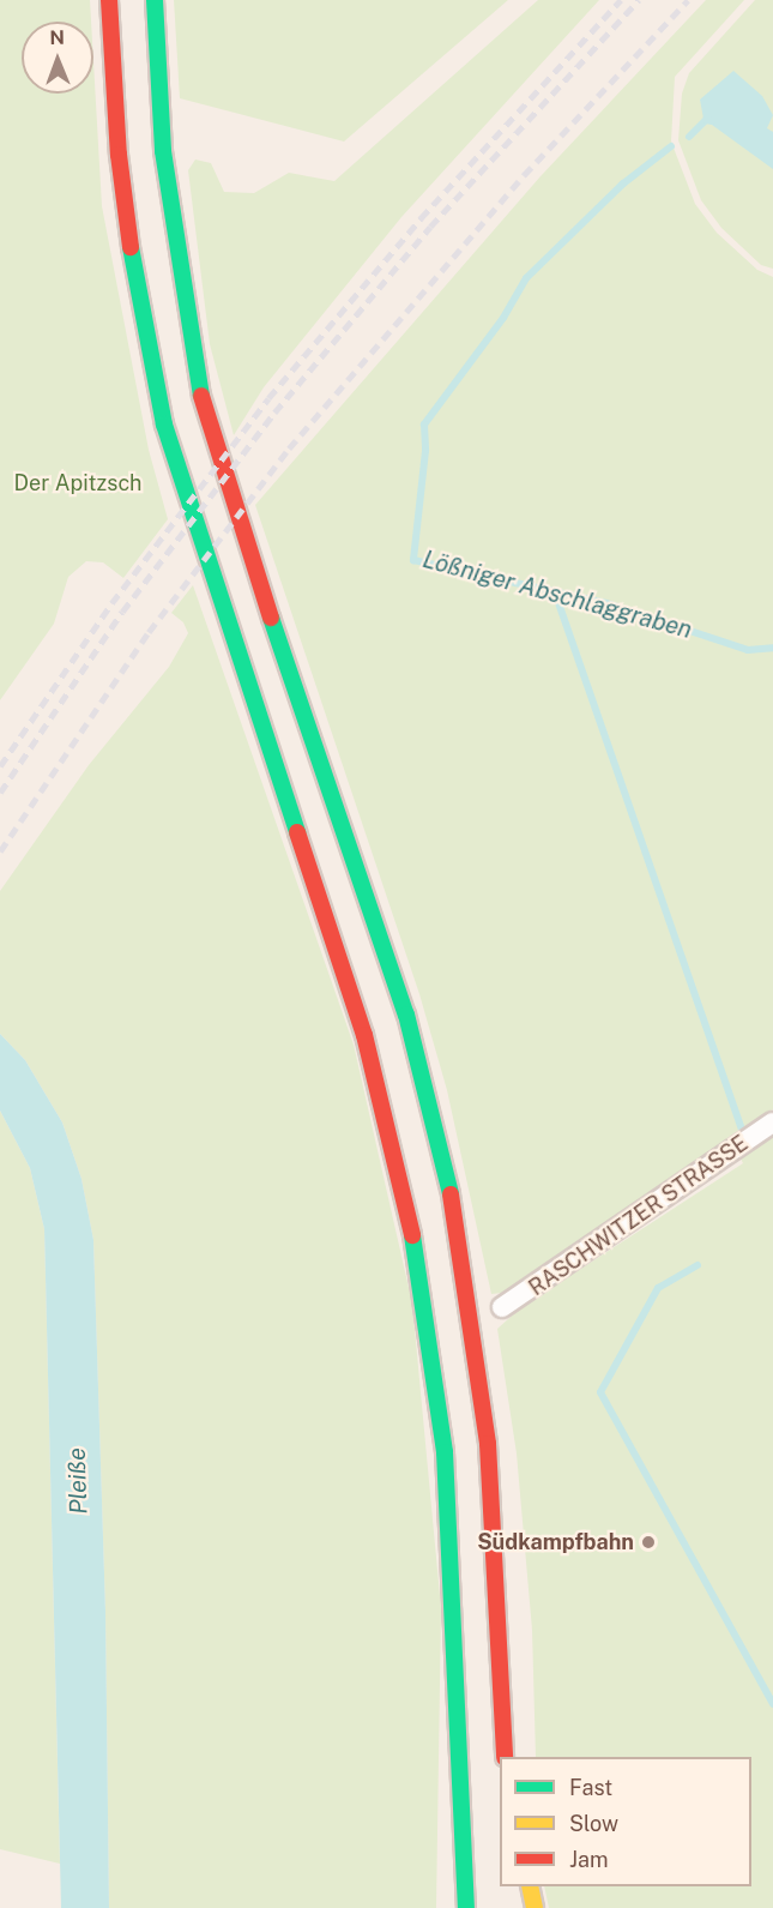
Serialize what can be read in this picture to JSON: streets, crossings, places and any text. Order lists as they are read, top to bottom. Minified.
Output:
{"streets":{"street":["RASCHWITZER STRASSE"]},"water":["Lößniger Abschlaggraben","Pleiße"],"parks":["Der Apitzsch"],"places":["Südkampfbahn"],"legend":["Fast","Slow","Jam"],"north":"top"}
